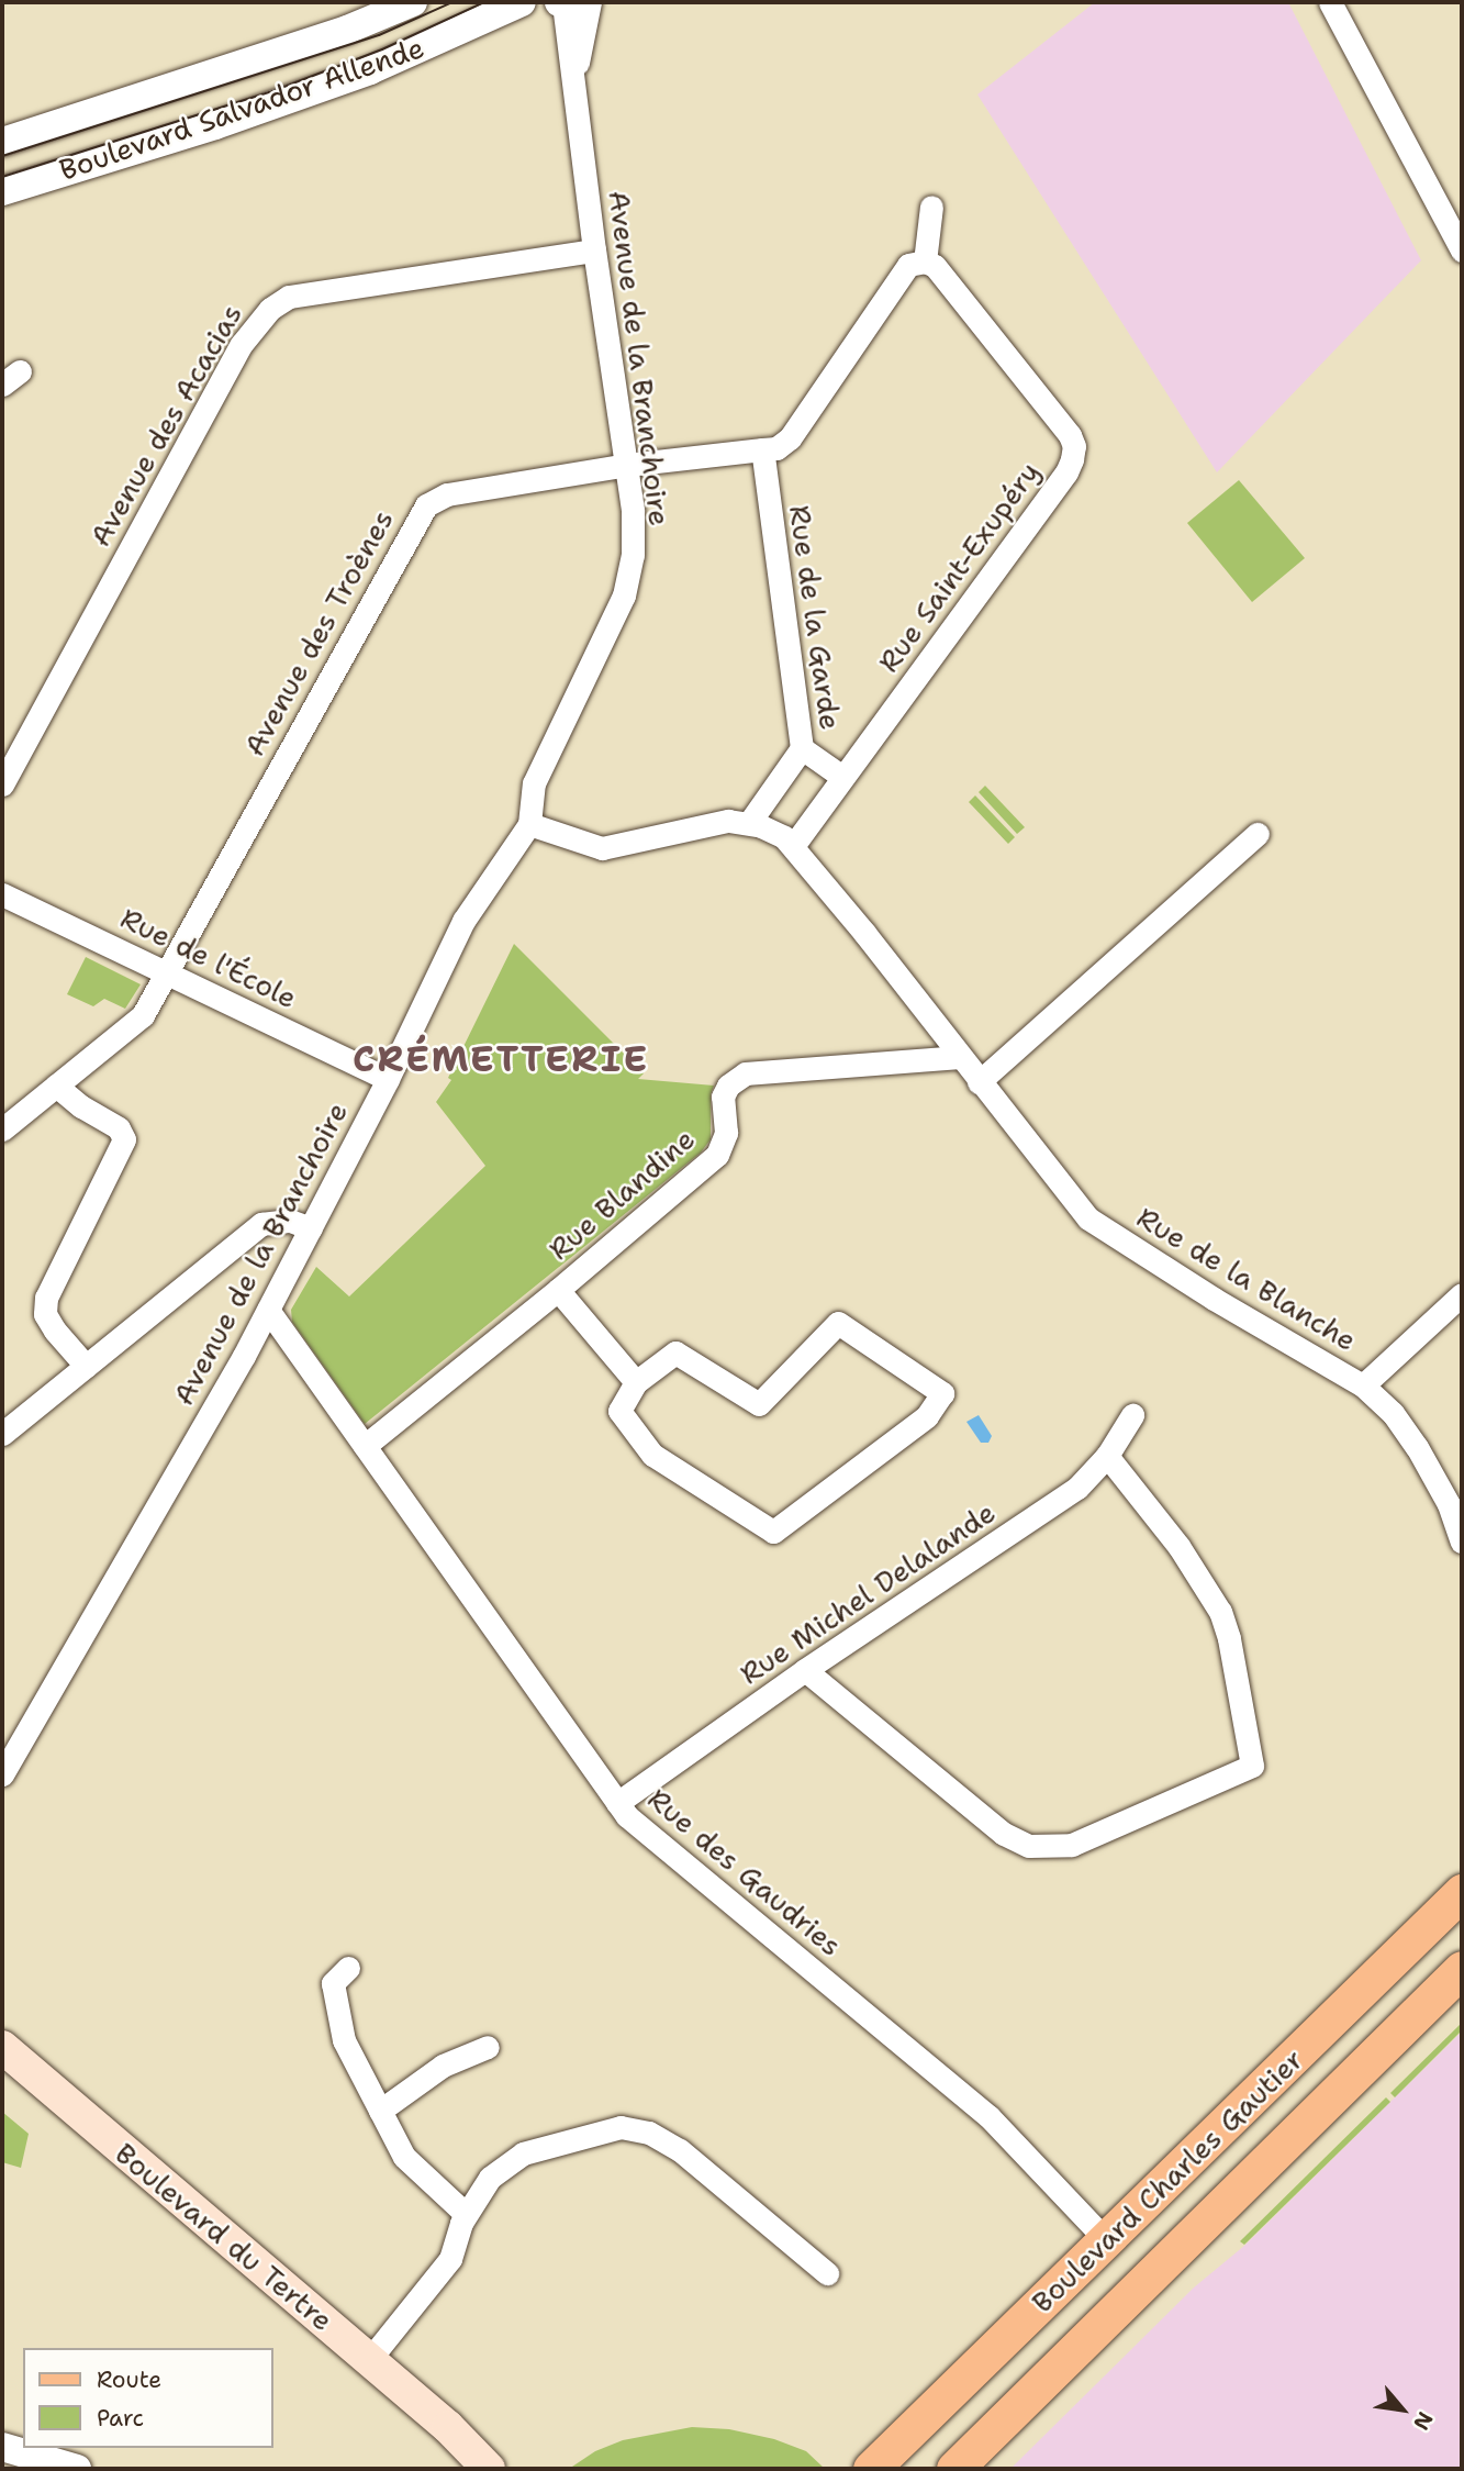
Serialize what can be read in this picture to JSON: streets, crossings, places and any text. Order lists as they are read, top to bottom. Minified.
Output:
{"streets":{"main road":["Boulevard Charles Gautier","Boulevard du Tertre"],"street":["Boulevard Salvador Allende","Avenue de la Branchoire","Avenue des Acacias","Rue Saint-Exupéry","Rue de la Garde","Avenue des Troènes","Rue de l'École","Rue Blandine","Rue de la Blanche","Rue Michel Delalande","Rue des Gaudries"]},"crossings":[["Avenue de la Branchoire","Avenue des Acacias"],["Avenue de la Branchoire","Avenue des Troènes"],["Avenue de la Branchoire","Rue de l'École"],["Avenue de la Branchoire","Rue de la Blanche"],["Avenue de la Branchoire","Rue des Gaudries"],["Rue Saint-Exupéry","Rue de la Blanche"],["Rue de la Garde","Rue de la Blanche"],["Avenue des Troènes","Rue de l'École"],["Rue Blandine","Rue de la Blanche"],["Rue Blandine","Rue des Gaudries"],["Rue Michel Delalande","Rue des Gaudries"],["Rue des Gaudries","Boulevard Charles Gautier"]],"districts":["CRÉMETTERIE"],"legend":["Route","Parc"],"north":"bottom right"}
